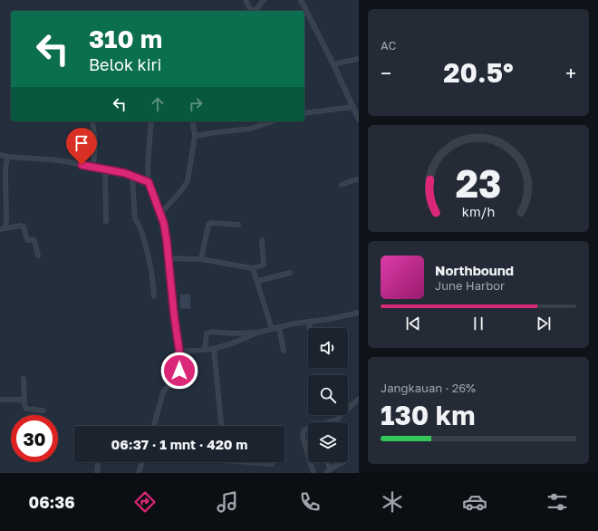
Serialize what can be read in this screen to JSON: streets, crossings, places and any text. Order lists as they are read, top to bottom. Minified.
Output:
{"page":{"tile":["AC",["Jangkauan · 26%","130 km"]],"turn":["310 m","Belok kiri"],"heat":["−","20.5°","+"],"song":["Northbound","June Harbor"],"limit":"30","trip":"06:37 · 1 mnt · 420 m","tabs":"06:36","gauge":["23","km/h"]}}
